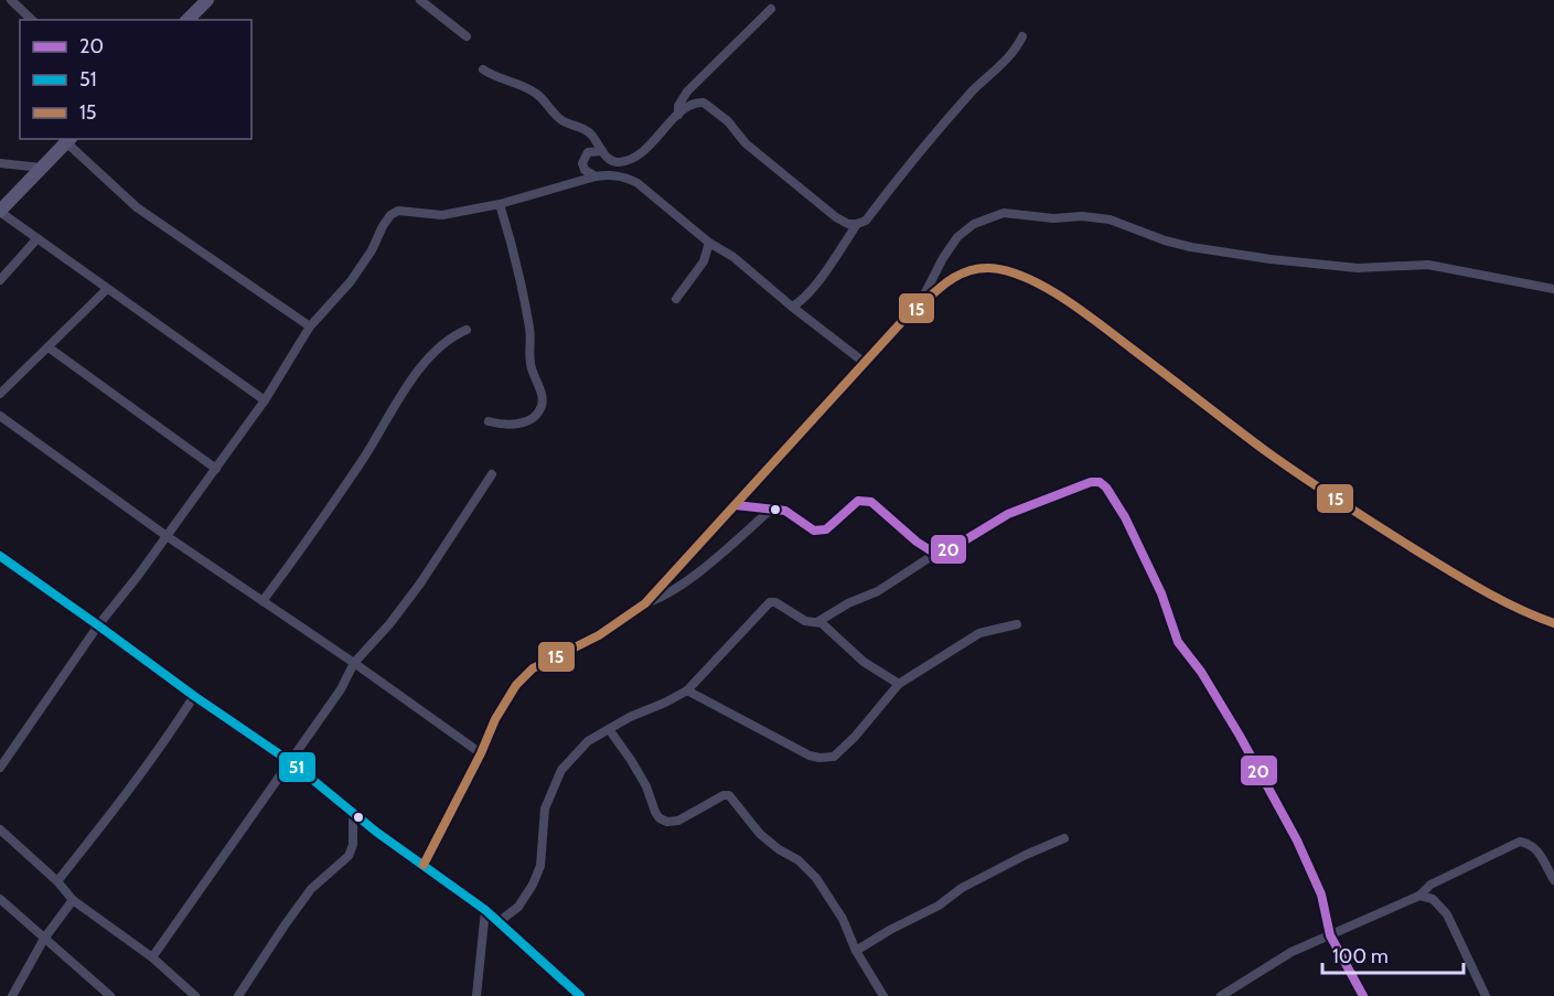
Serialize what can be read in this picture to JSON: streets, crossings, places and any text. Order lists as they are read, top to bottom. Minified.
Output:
{"lines":["transit line 15","transit line 20","transit line 51"],"legend":["20","51","15"],"scale_bar":"100 m"}
